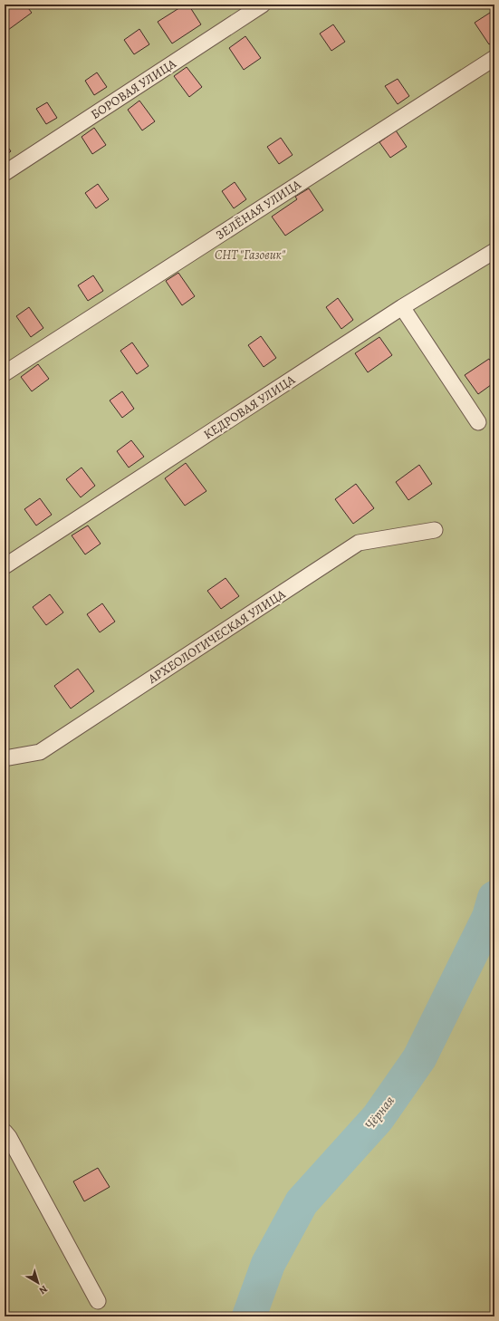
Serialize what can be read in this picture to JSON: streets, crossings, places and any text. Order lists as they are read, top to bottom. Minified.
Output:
{"streets":{"street":["БОРОВАЯ УЛИЦА","ЗЕЛЁНАЯ УЛИЦА","КЕДРОВАЯ УЛИЦА","АРХЕОЛОГИЧЕСКАЯ УЛИЦА"]},"water":["Чёрная"],"parks":["СНТ \"Газовик\""],"north":"bottom right"}
